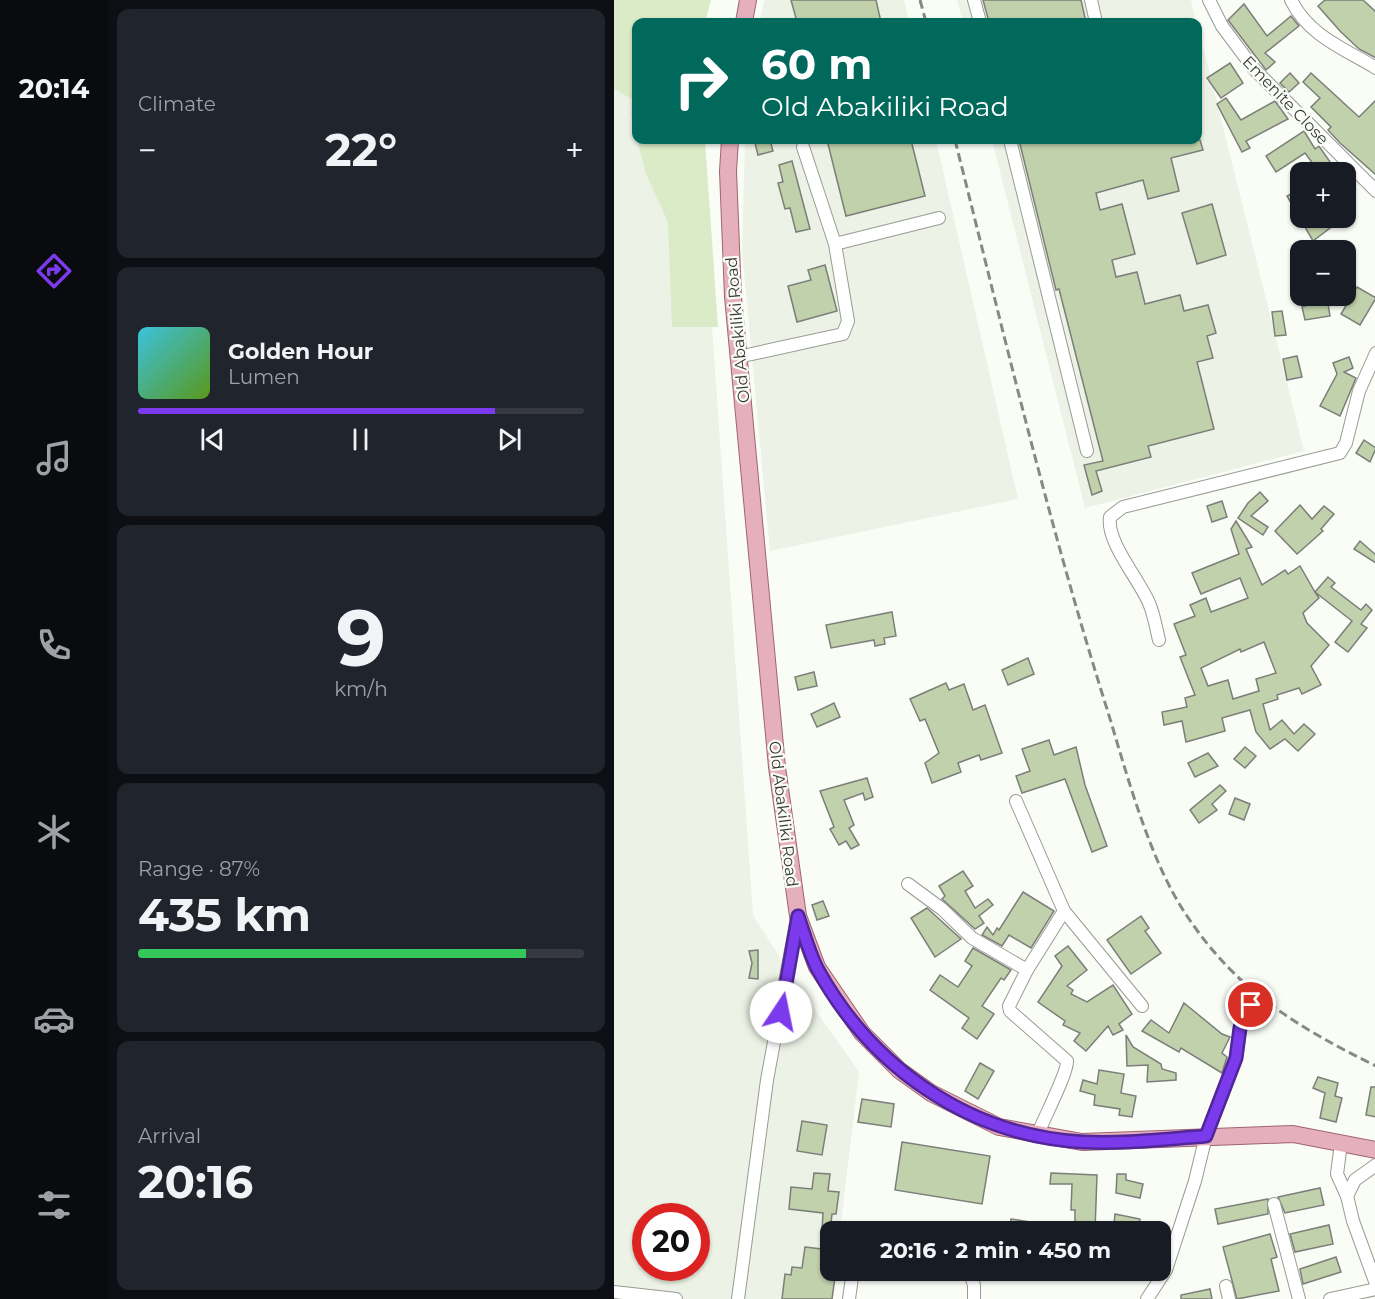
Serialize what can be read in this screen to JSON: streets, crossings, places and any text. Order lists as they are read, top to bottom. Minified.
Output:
{"streets":{"main road":["Old Abakiliki Road"],"street":["Emenite Close"]},"page":{"tabs":"20:14","tile":["Climate",["9","km/h"],["Range · 87%","435 km"],["Arrival","20:16"]],"turn":["60 m","Old Abakiliki Road"],"heat":["−","22°","+"],"map_buttons":["+","−"],"song":["Golden Hour","Lumen"],"limit":"20","trip":"20:16 · 2 min · 450 m"}}
